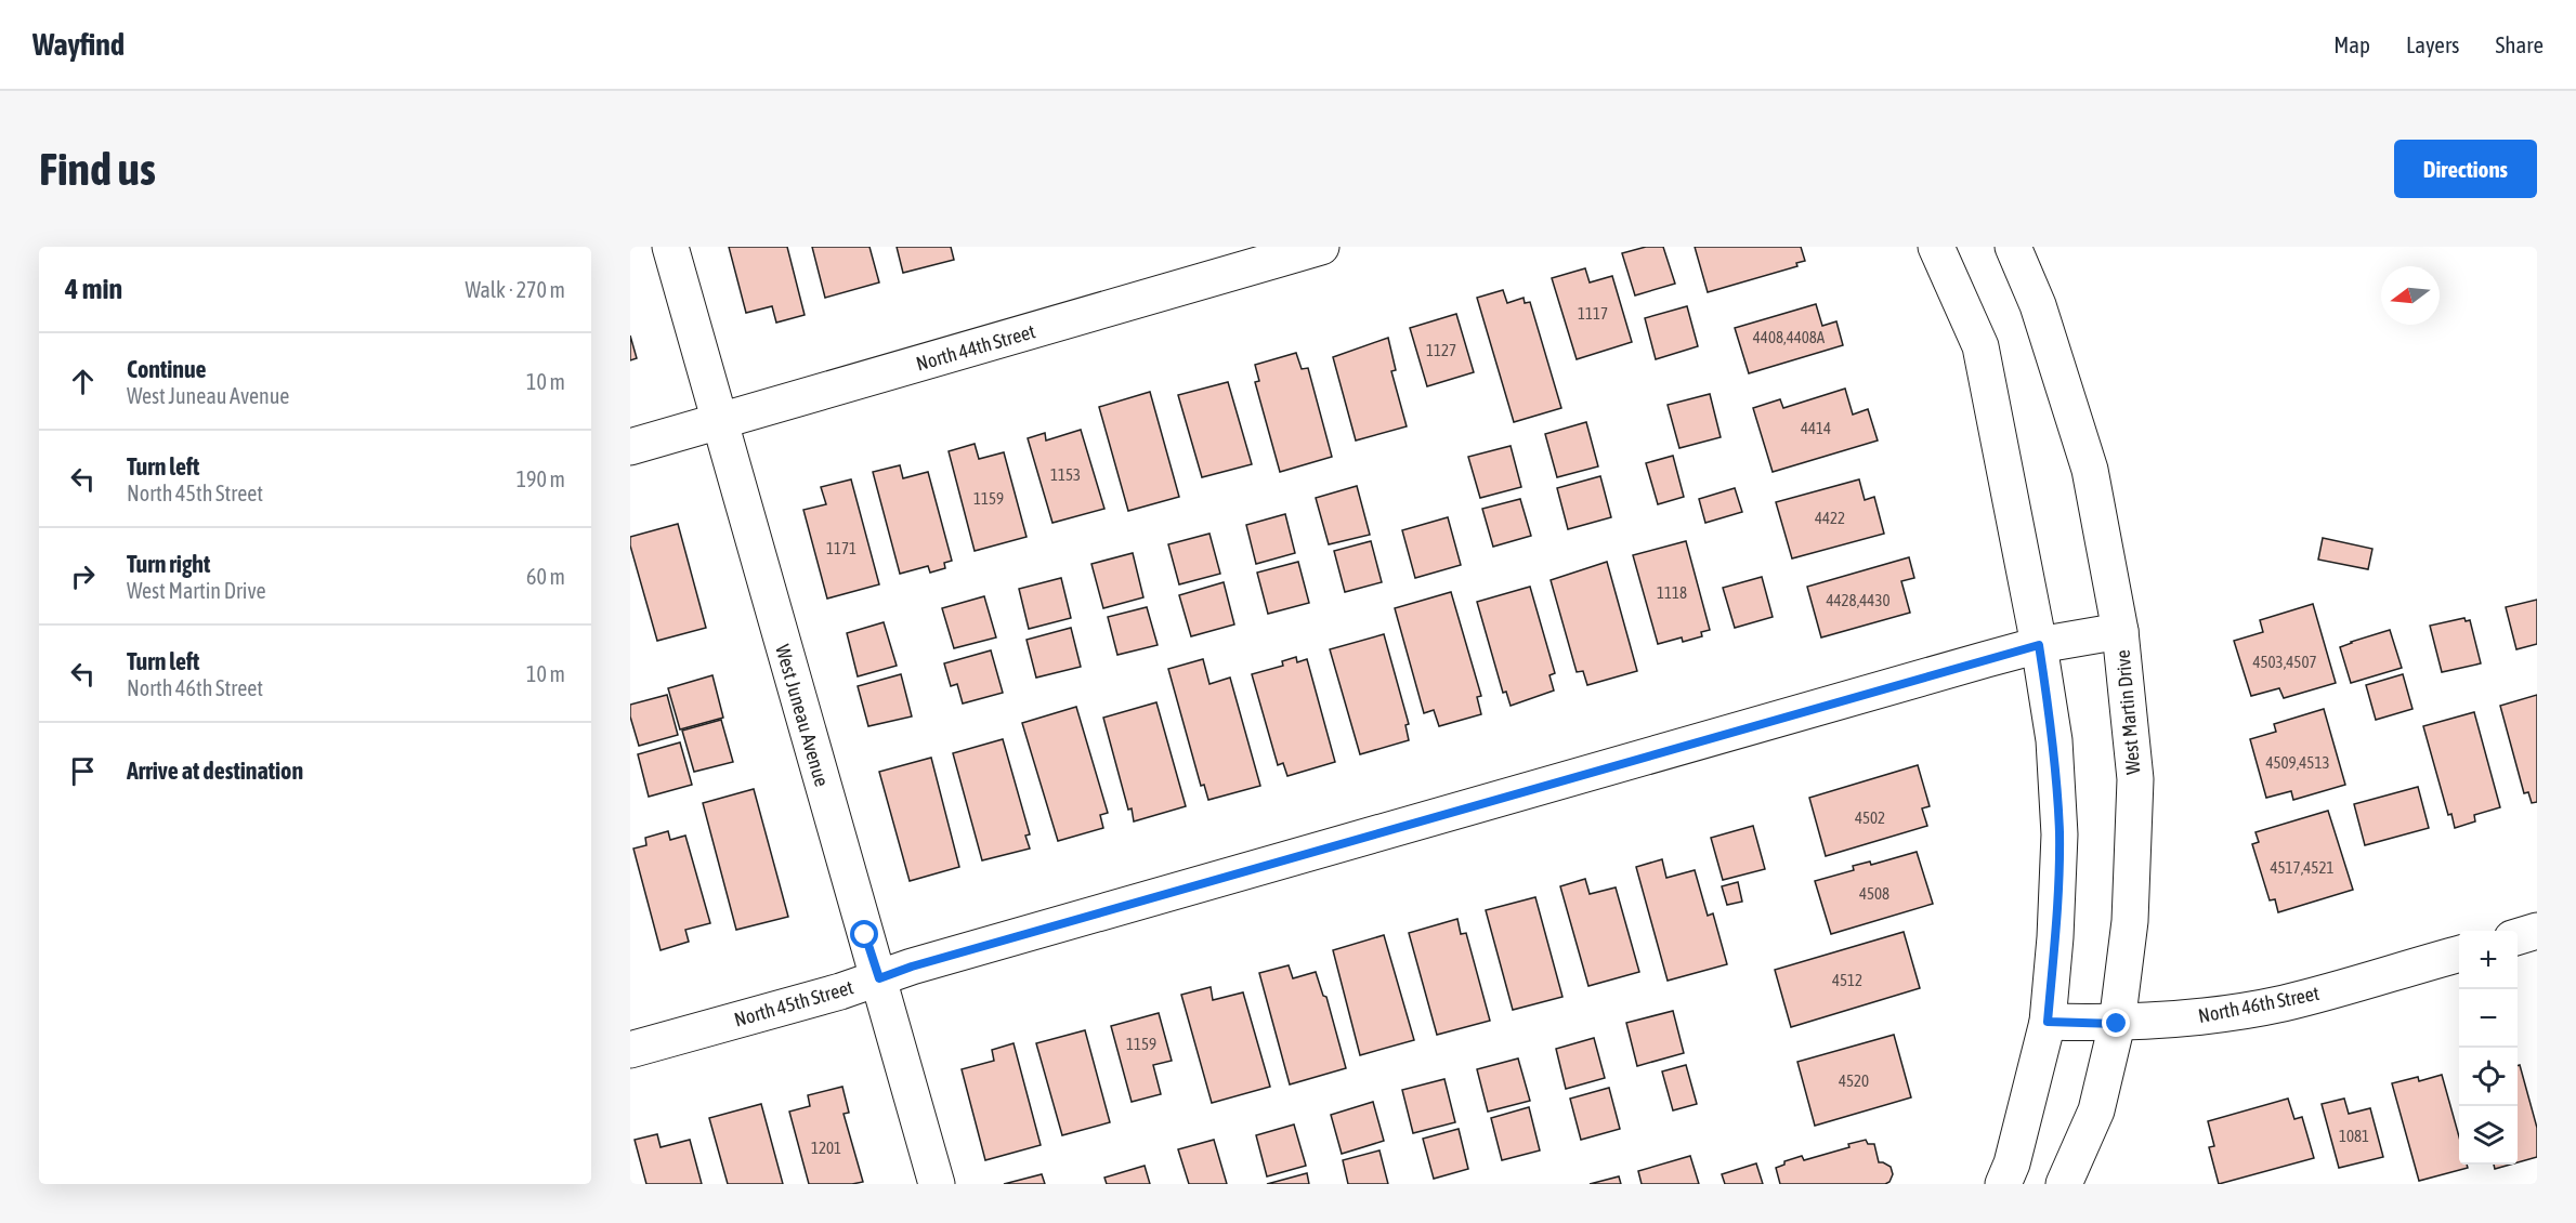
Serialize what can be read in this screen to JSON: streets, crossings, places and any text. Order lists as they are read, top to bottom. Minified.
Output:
{"streets":{"street":["North 44th Street","West Martin Drive","West Juneau Avenue","North 45th Street","North 46th Street"]},"crossings":[["North 44th Street","West Juneau Avenue"],["West Martin Drive","North 45th Street"],["West Martin Drive","North 46th Street"],["West Juneau Avenue","North 45th Street"]],"house_numbers":["1117","4408,4408A","1127","4414","1153","1159","4422","1171","1118","4428,4430","4503,4507","4509,4513","4502","4517,4521","4508","4512","1159","4520","1081","1201"],"north":"left","page":{"header":"Wayfind","nav":["Map","Layers","Share"],"buttons":"Directions","title":"Find us","heading":["4 min","Walk · 270 m"],"list":[["Continue","West Juneau Avenue","10 m"],["Turn left","North 45th Street","190 m"],["Turn right","West Martin Drive","60 m"],["Turn left","North 46th Street","10 m"],"Arrive at destination"],"map_buttons":["+","−"]}}
